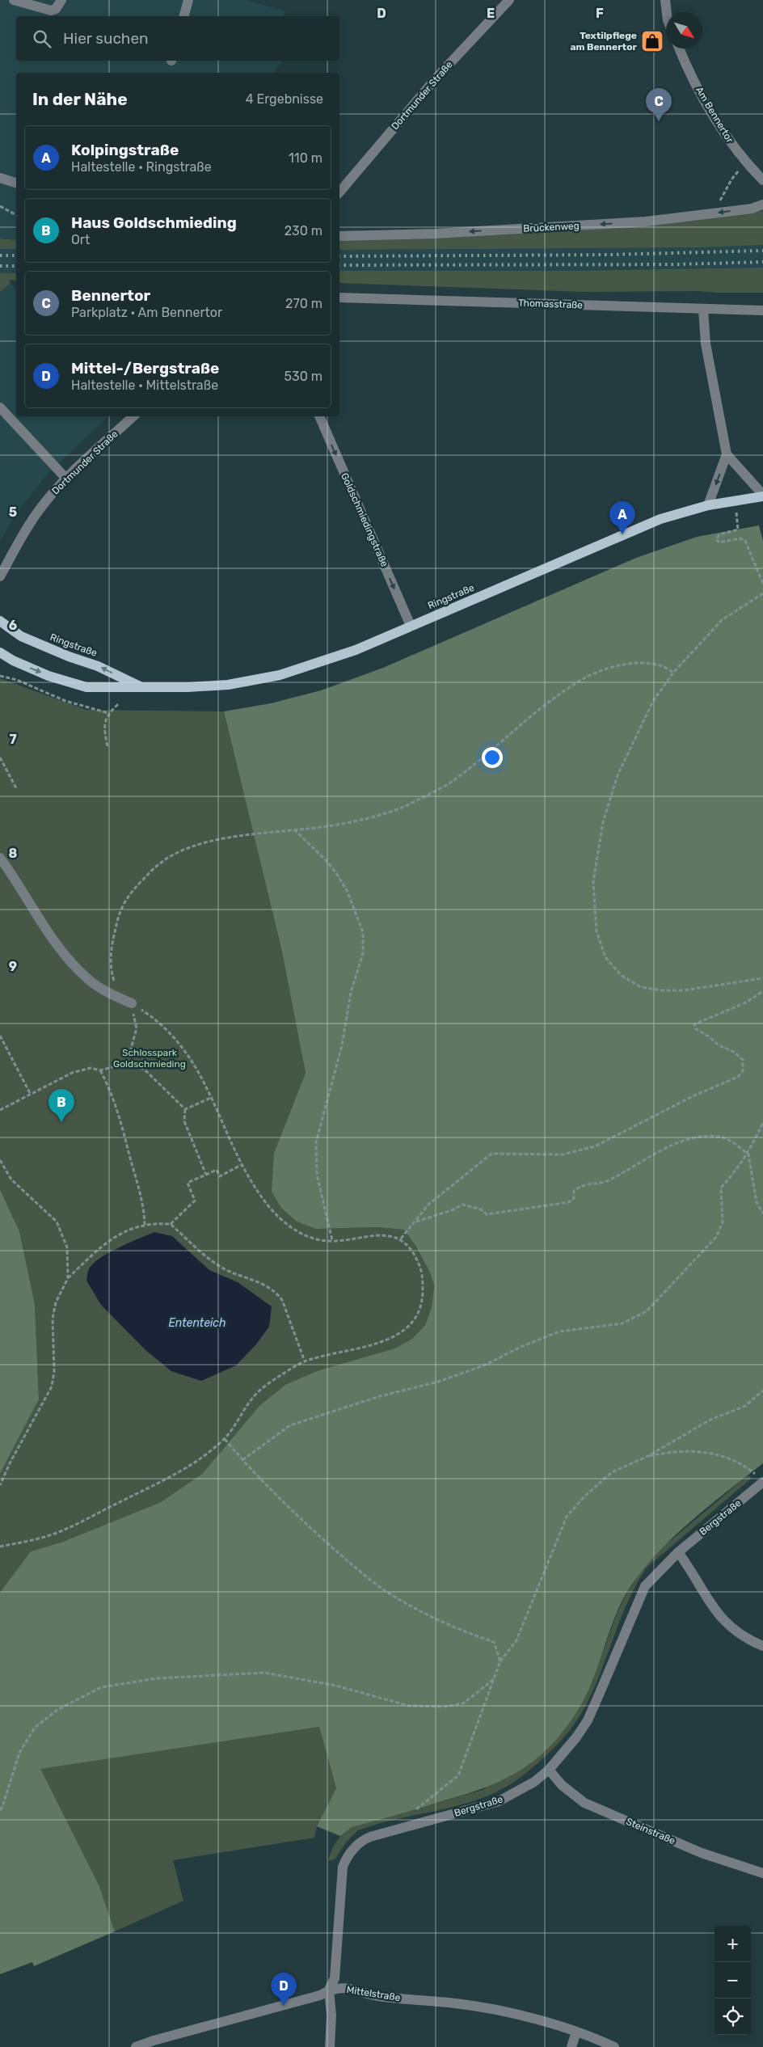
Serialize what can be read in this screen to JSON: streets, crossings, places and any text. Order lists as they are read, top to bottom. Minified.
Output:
{"streets":{"main road":["Ringstraße"],"street":["Dortmunder Straße","Am Bennertor","Brückenweg","Thomasstraße","Goldschmiedingstraße","Bergstraße","Steinstraße","Mittelstraße"]},"crossings":[["Goldschmiedingstraße","Ringstraße"],["Bergstraße","Steinstraße"],["Bergstraße","Mittelstraße"]],"one_way":["Brückenweg","Goldschmiedingstraße"],"water":["Ententeich"],"parks":["Schlosspark Goldschmieding"],"places":{"shop":["Textilpflege am Bennertor"]},"north":"bottom right","page":{"search":"Hier suchen","heading":["In der Nähe","4 Ergebnisse"],"pins":["C","A","B","D"],"list":[{"mark":"A","name":"Kolpingstraße","note":"Haltestelle · Ringstraße","value":"110 m"},{"mark":"B","name":"Haus Goldschmieding","note":"Ort","value":"230 m"},{"mark":"C","name":"Bennertor","note":"Parkplatz · Am Bennertor","value":"270 m"},{"mark":"D","name":"Mittel-/Bergstraße","note":"Haltestelle · Mittelstraße","value":"530 m"}],"map_buttons":["+","−"]},"grid":{"columns":["D","E","F"],"rows":["5","6","7","8","9"]}}
